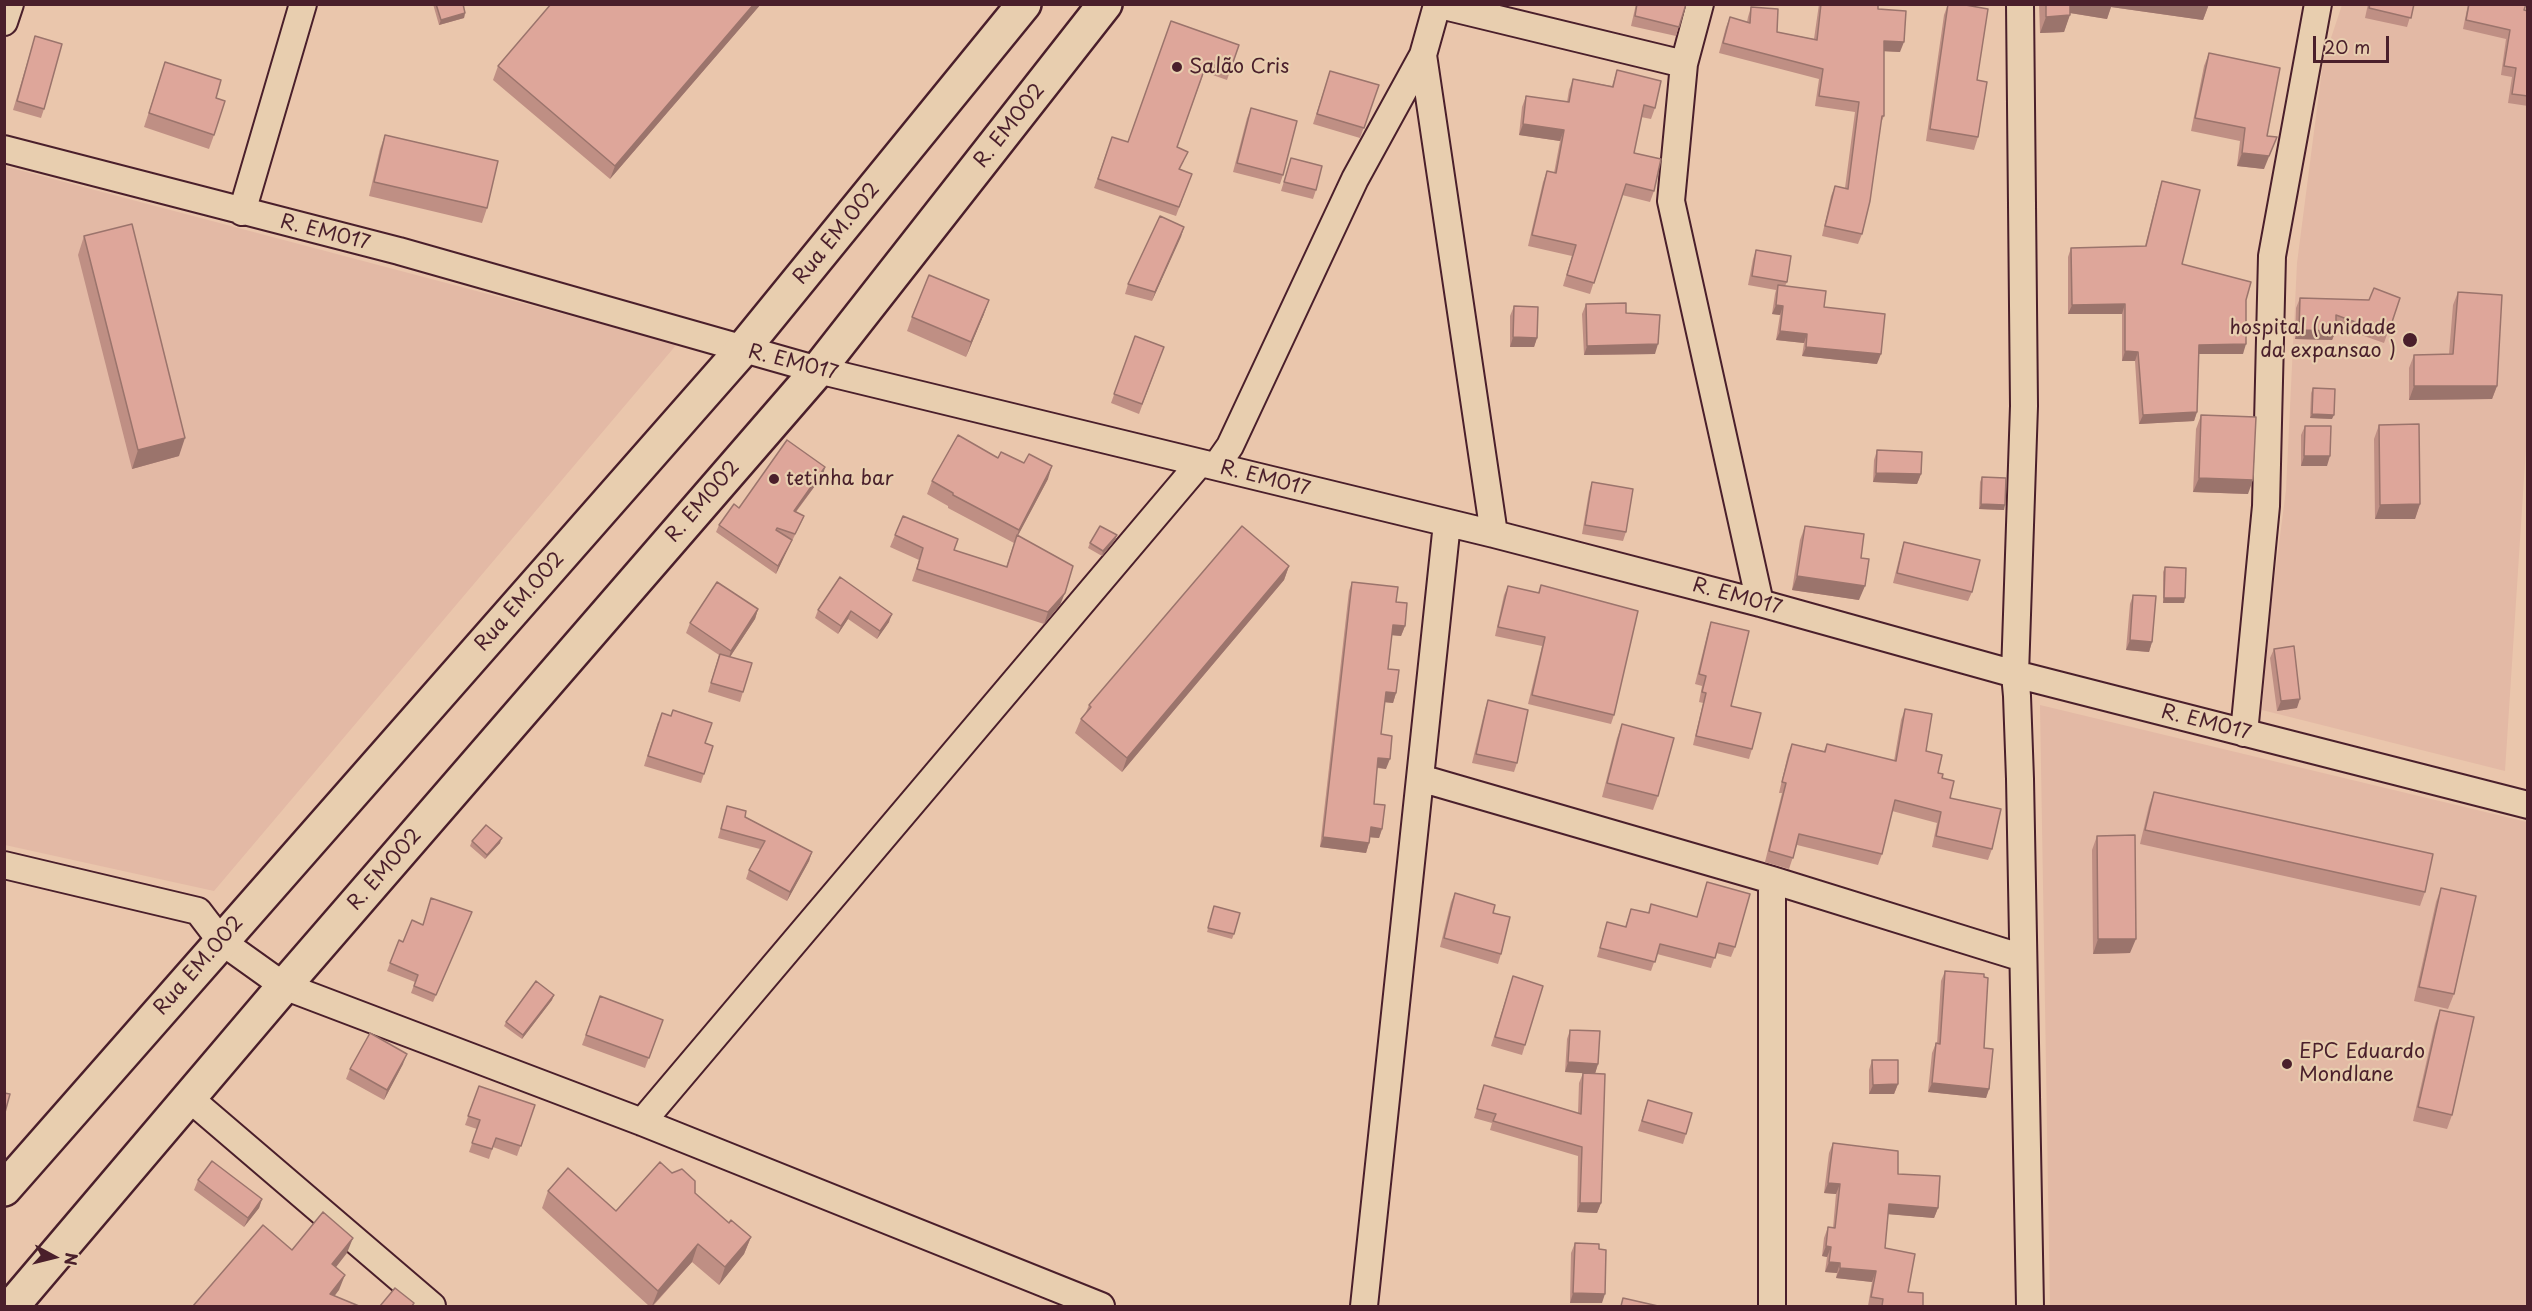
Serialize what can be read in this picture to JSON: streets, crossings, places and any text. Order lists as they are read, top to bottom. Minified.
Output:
{"streets":{"street":["R. EM002","R. EM017","Rua EM.002"]},"crossings":[["R. EM002","R. EM017"],["R. EM017","Rua EM.002"]],"places":["Salão Cris","hospital (unidade da expansao )","tetinha bar","EPC Eduardo Mondlane"],"scale_bar":"20 m","north":"right"}
